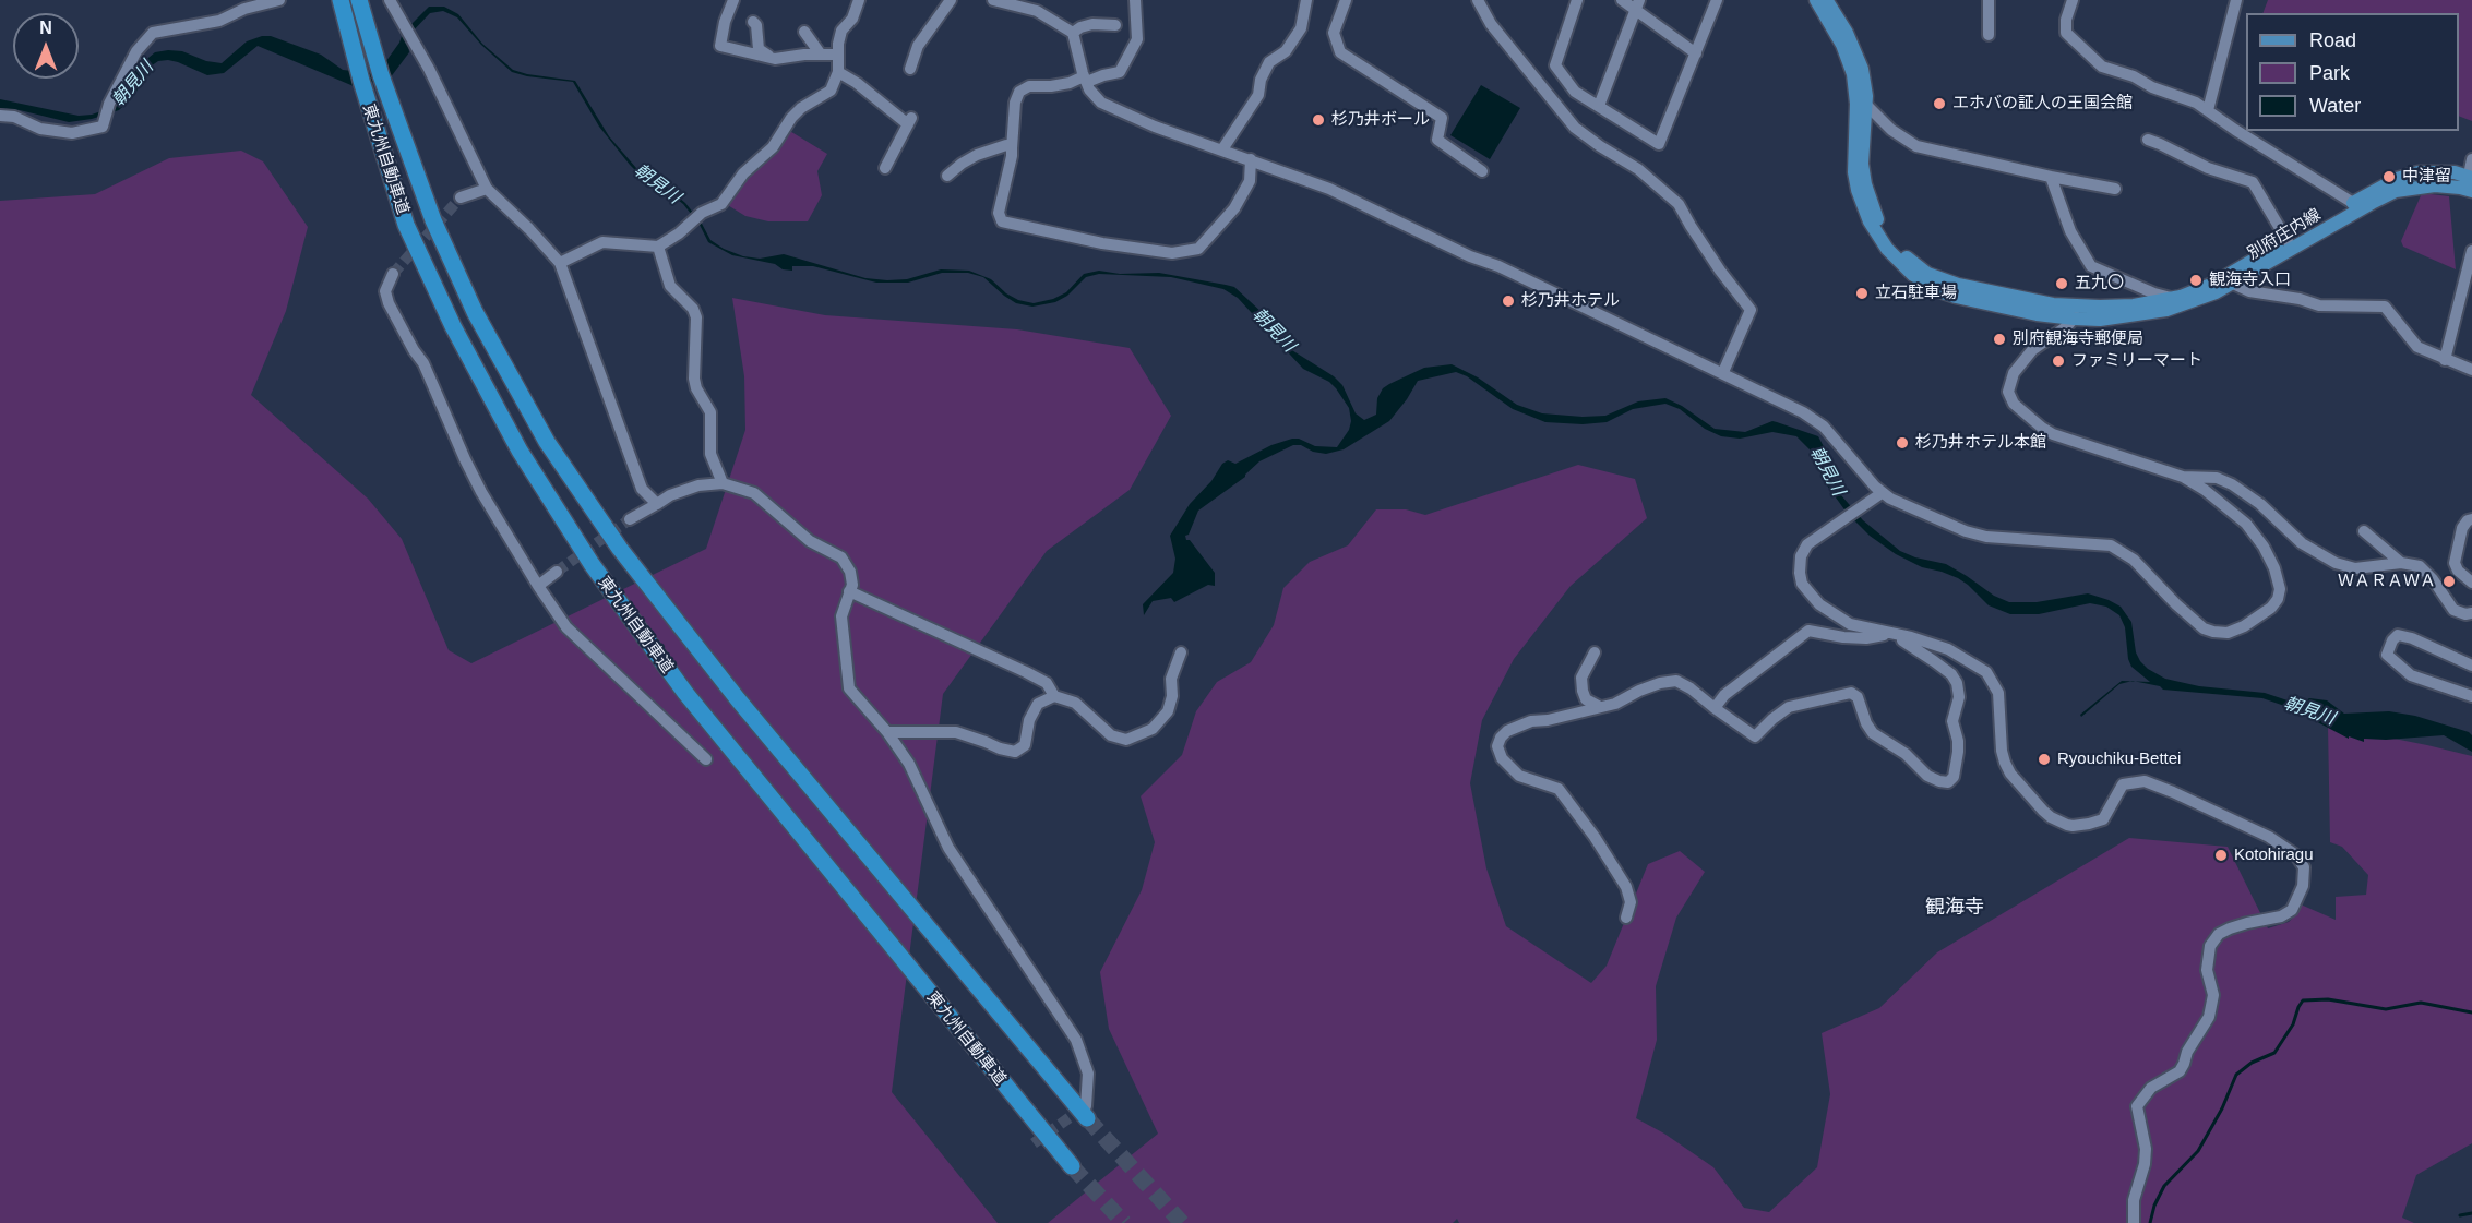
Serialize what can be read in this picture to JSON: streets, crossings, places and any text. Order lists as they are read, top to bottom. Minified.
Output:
{"streets":{"highway":["東九州自動車道"],"main road":["別府庄内線"]},"districts":["観海寺"],"water":["朝見川"],"places":["エホバの証人の王国会館","杉乃井ボール","中津留","観海寺入口","五九〇","立石駐車場","杉乃井ホテル","別府観海寺郵便局","ファミリーマート","杉乃井ホテル本館","ＷＡＲＡＷＡ","Ryouchiku-Bettei","Kotohiragu"],"legend":["Road","Park","Water"],"north":"top"}
